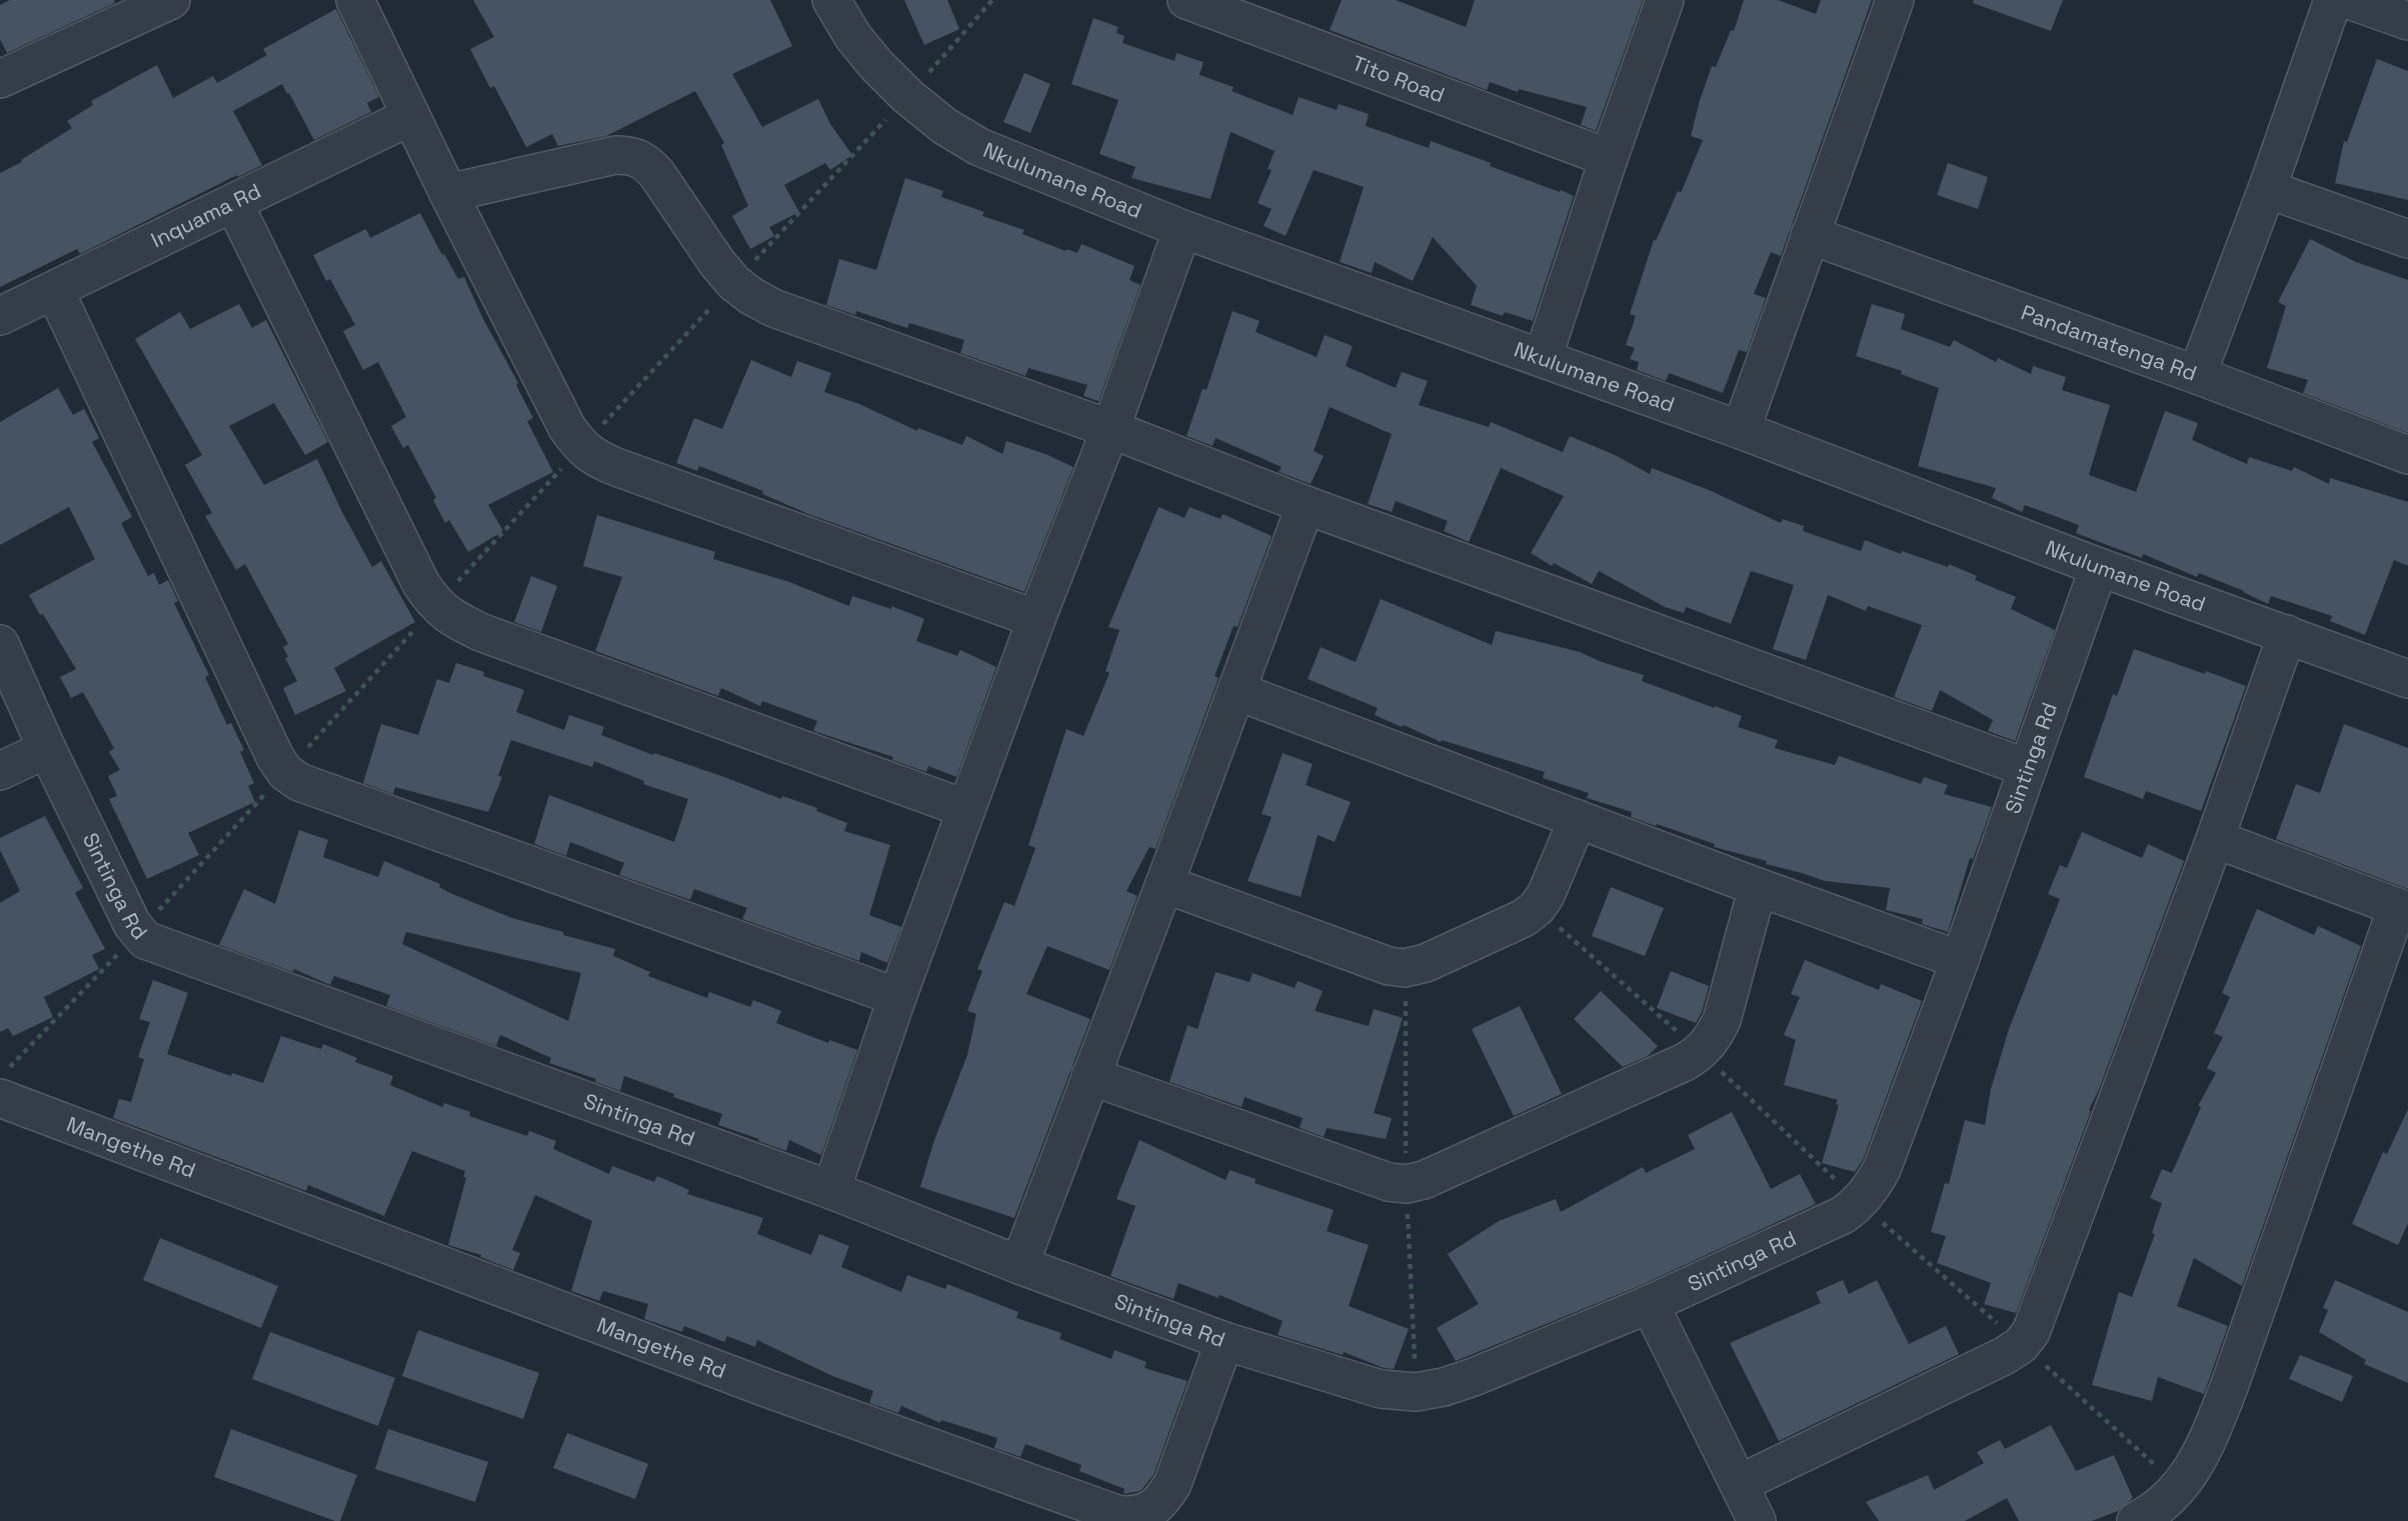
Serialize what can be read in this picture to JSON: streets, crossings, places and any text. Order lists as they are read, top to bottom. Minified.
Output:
{"streets":{"street":["Tito Road","Nkulumane Road","Inquama Rd","Pandamatenga Rd","Sintinga Rd","Mangethe Rd"]},"crossings":[["Nkulumane Road","Sintinga Rd"],["Sintinga Rd","Mangethe Rd"]]}
